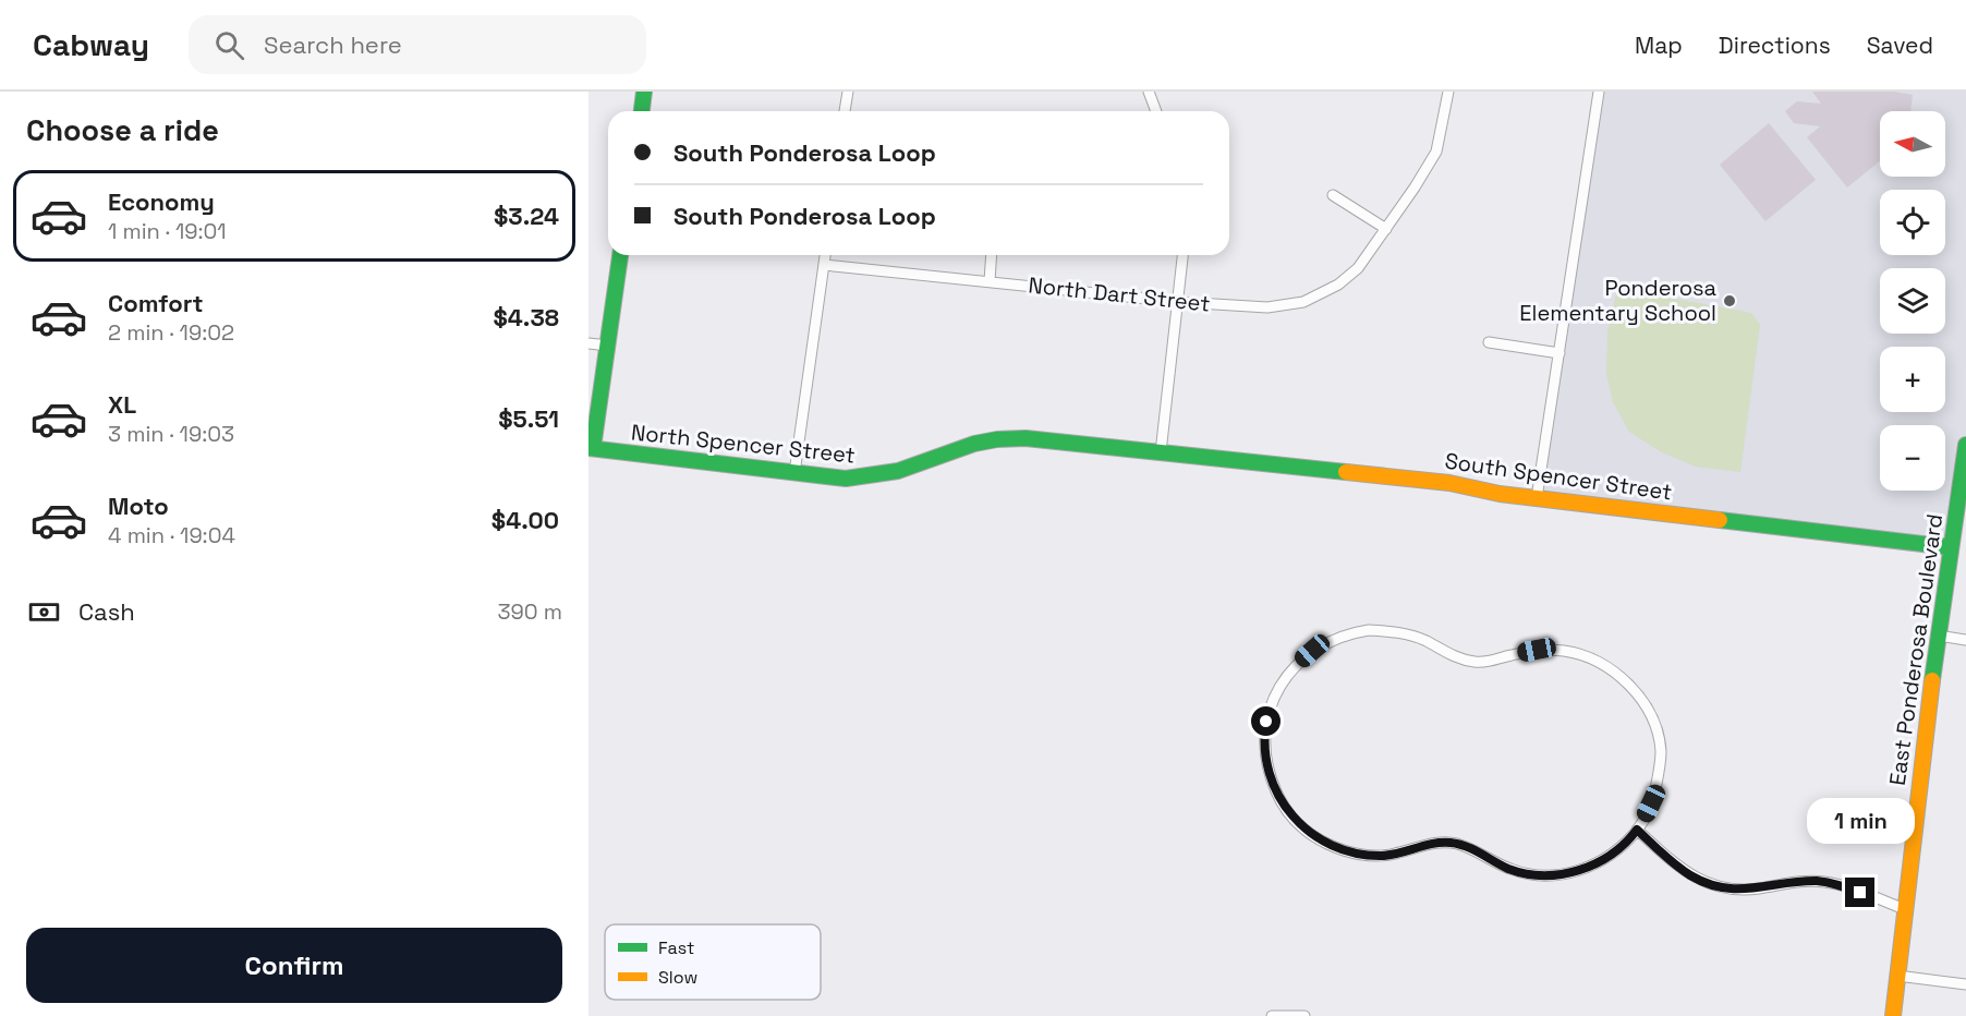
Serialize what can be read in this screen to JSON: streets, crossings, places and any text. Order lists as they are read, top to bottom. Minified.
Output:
{"streets":{"street":["North Dart Street","North Spencer Street","South Spencer Street","East Ponderosa Boulevard"]},"crossings":[["North Spencer Street","South Spencer Street"],["South Spencer Street","East Ponderosa Boulevard"]],"places":["Ponderosa Elementary School"],"legend":["Fast","Slow"],"north":"left","page":{"header":"Cabway","search":"Search here","nav":["Map","Directions","Saved"],"heading":"Choose a ride","map_buttons":["+","−"],"banner":["South Ponderosa Loop","South Ponderosa Loop"],"list":[{"name":"Economy","note":"1 min · 19:01","value":"$3.24"},{"name":"Comfort","note":"2 min · 19:02","value":"$4.38"},{"name":"XL","note":"3 min · 19:03","value":"$5.51"},{"name":"Moto","note":"4 min · 19:04","value":"$4.00"}],"pay":["Cash","390 m"],"bubble":"1 min","buttons":"Confirm"}}
